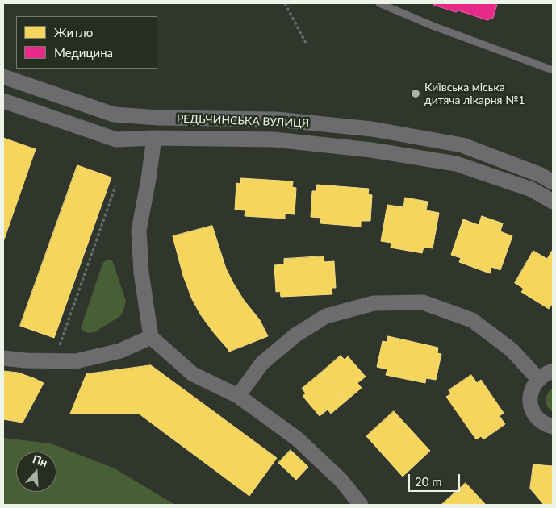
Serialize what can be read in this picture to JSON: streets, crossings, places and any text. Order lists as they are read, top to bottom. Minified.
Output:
{"streets":{"street":["РЕДЬЧИНСЬКА ВУЛИЦЯ"]},"places":["Київська міська дитяча лікарня №1"],"legend":["Житло","Медицина"],"scale_bar":"20 m","north":"top"}
